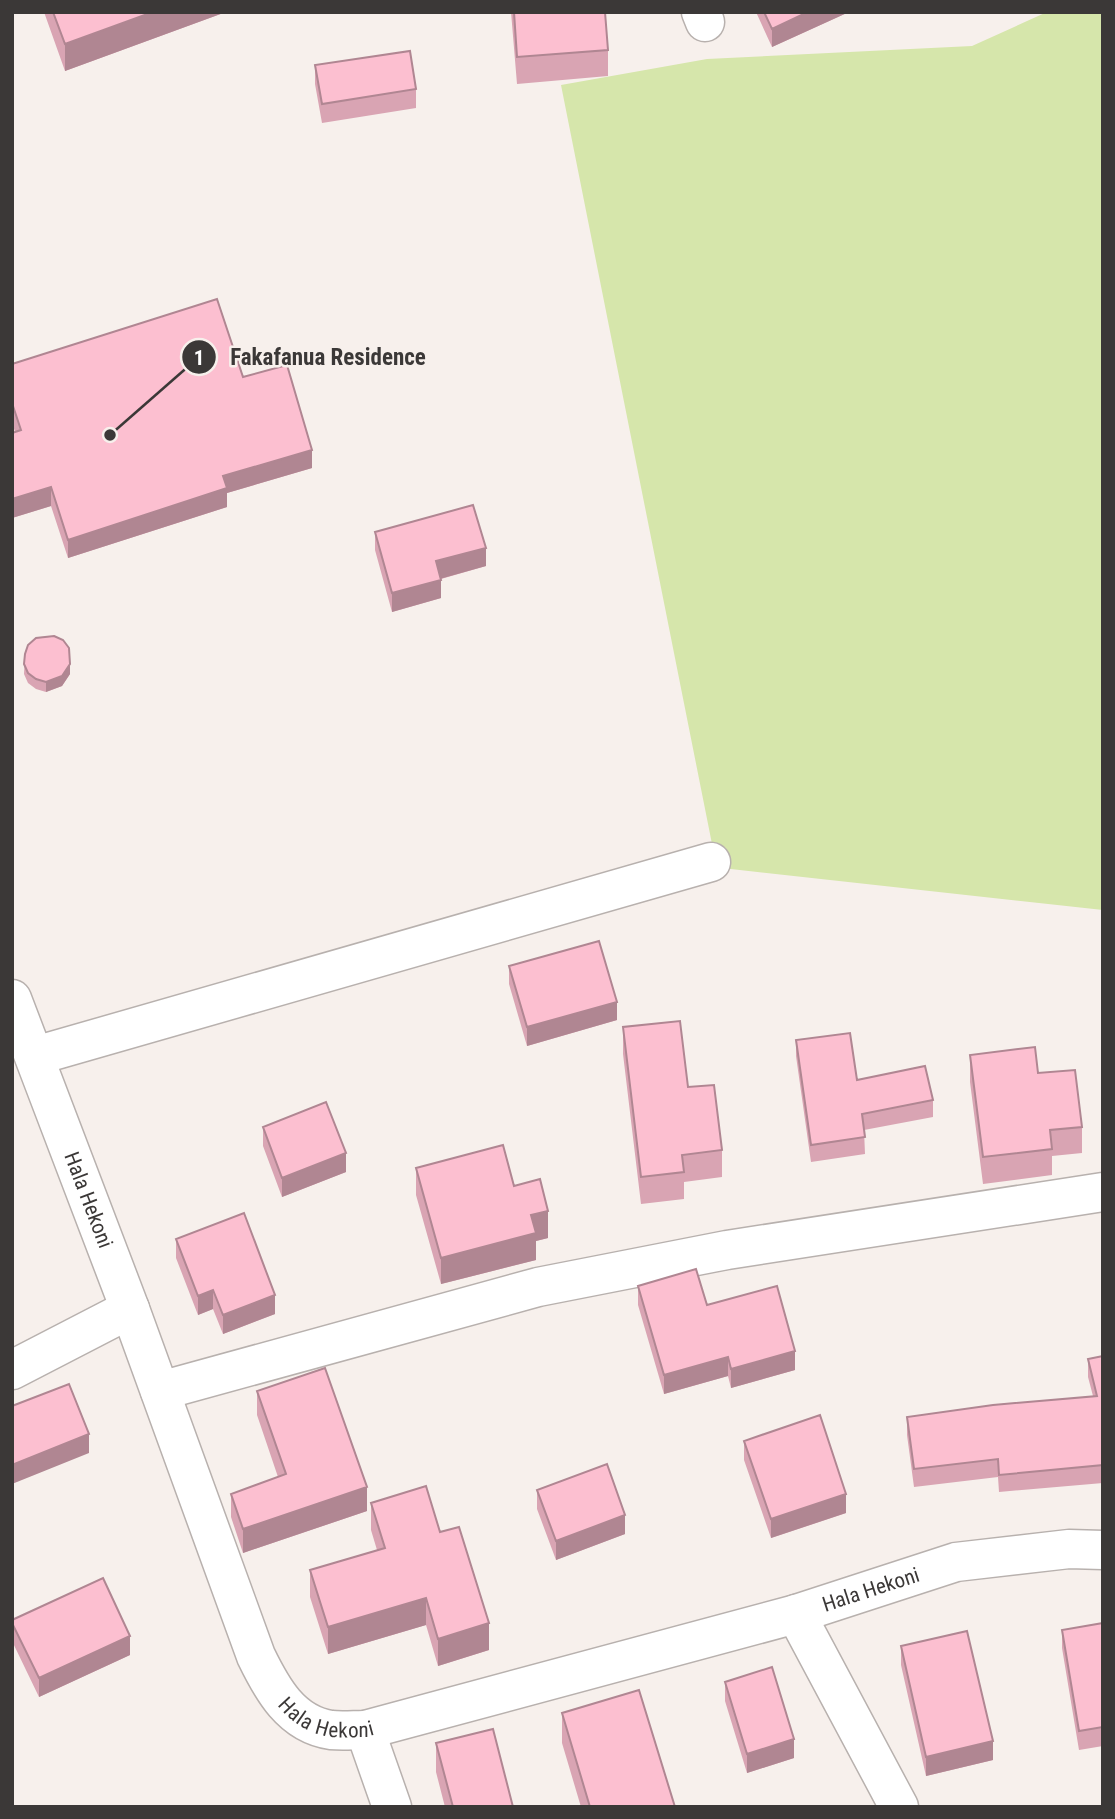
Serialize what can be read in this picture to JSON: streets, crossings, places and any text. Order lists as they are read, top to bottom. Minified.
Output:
{"streets":{"street":["Hala Hekoni"]},"places":["Fakafanua Residence"]}
